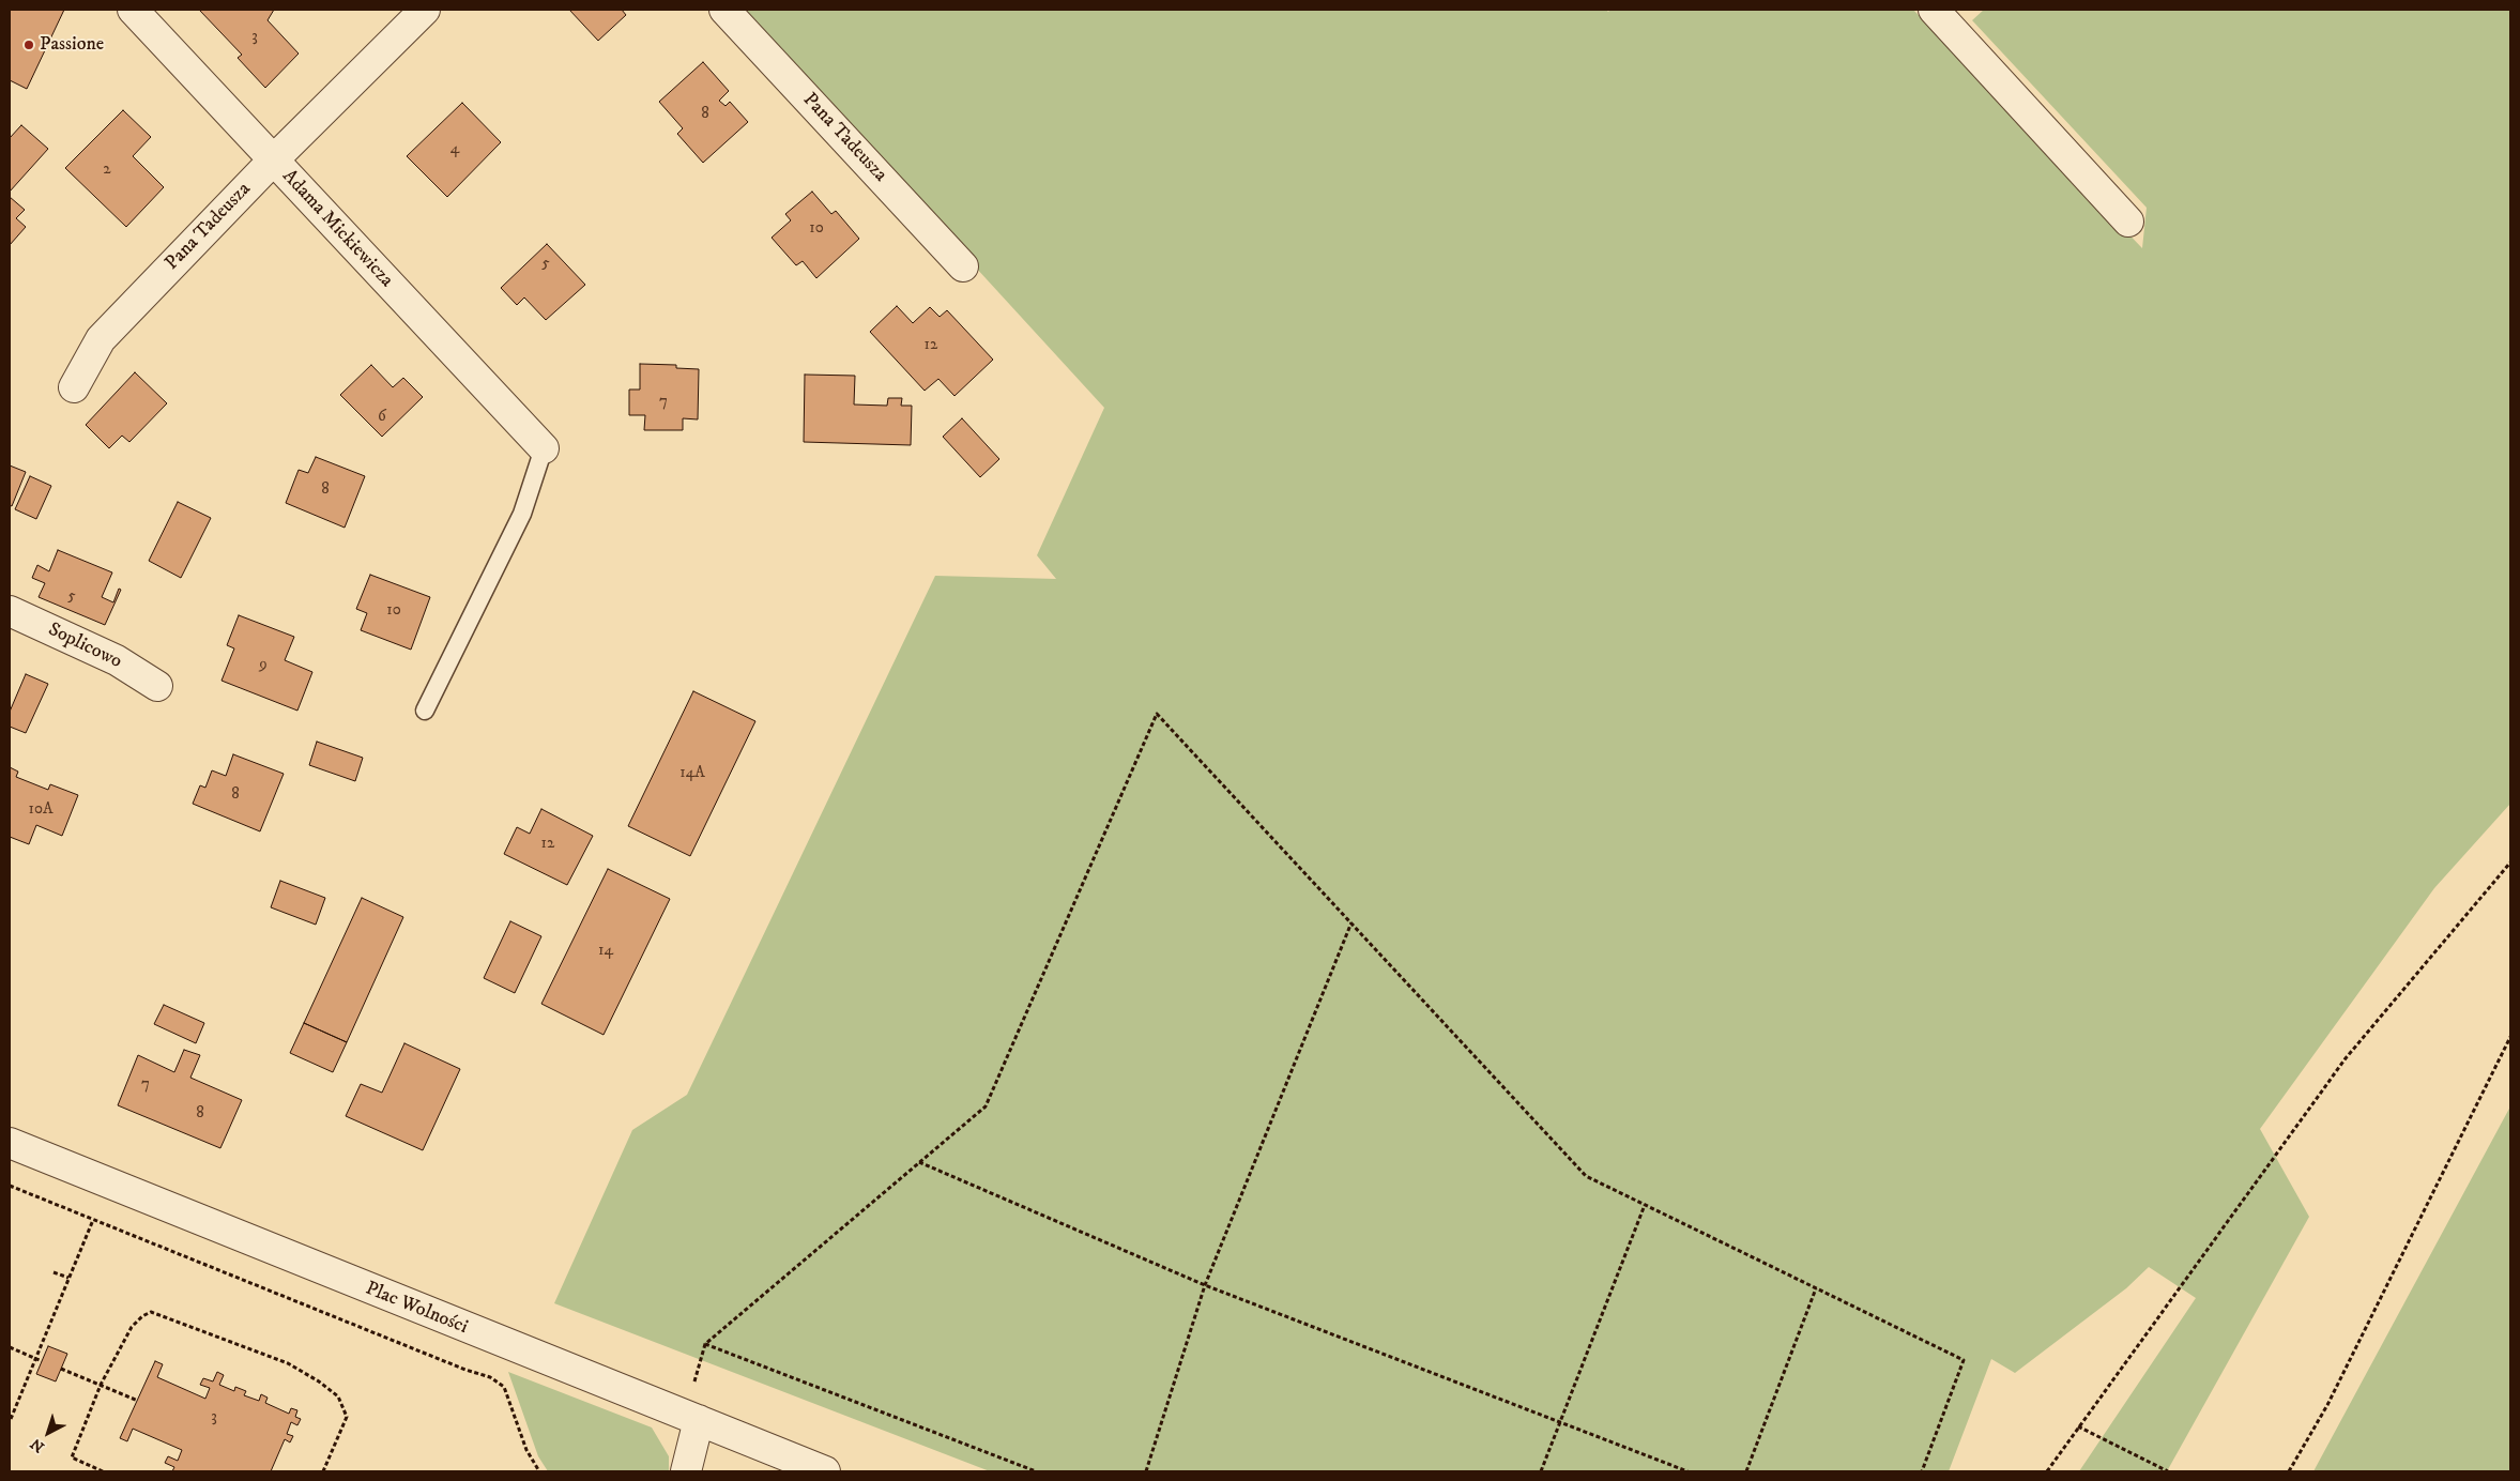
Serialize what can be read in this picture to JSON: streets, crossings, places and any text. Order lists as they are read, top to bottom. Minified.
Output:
{"streets":{"street":["Pana Tadeusza","Adama Mickiewicza","Soplicowo","Plac Wolności"]},"crossings":[["Pana Tadeusza","Adama Mickiewicza"]],"places":["Passione"],"house_numbers":["3","8","4","2","10","5","12","7","6","8","5","10","9","14A","8","10A","12","14","7","8","3"],"north":"bottom left"}
